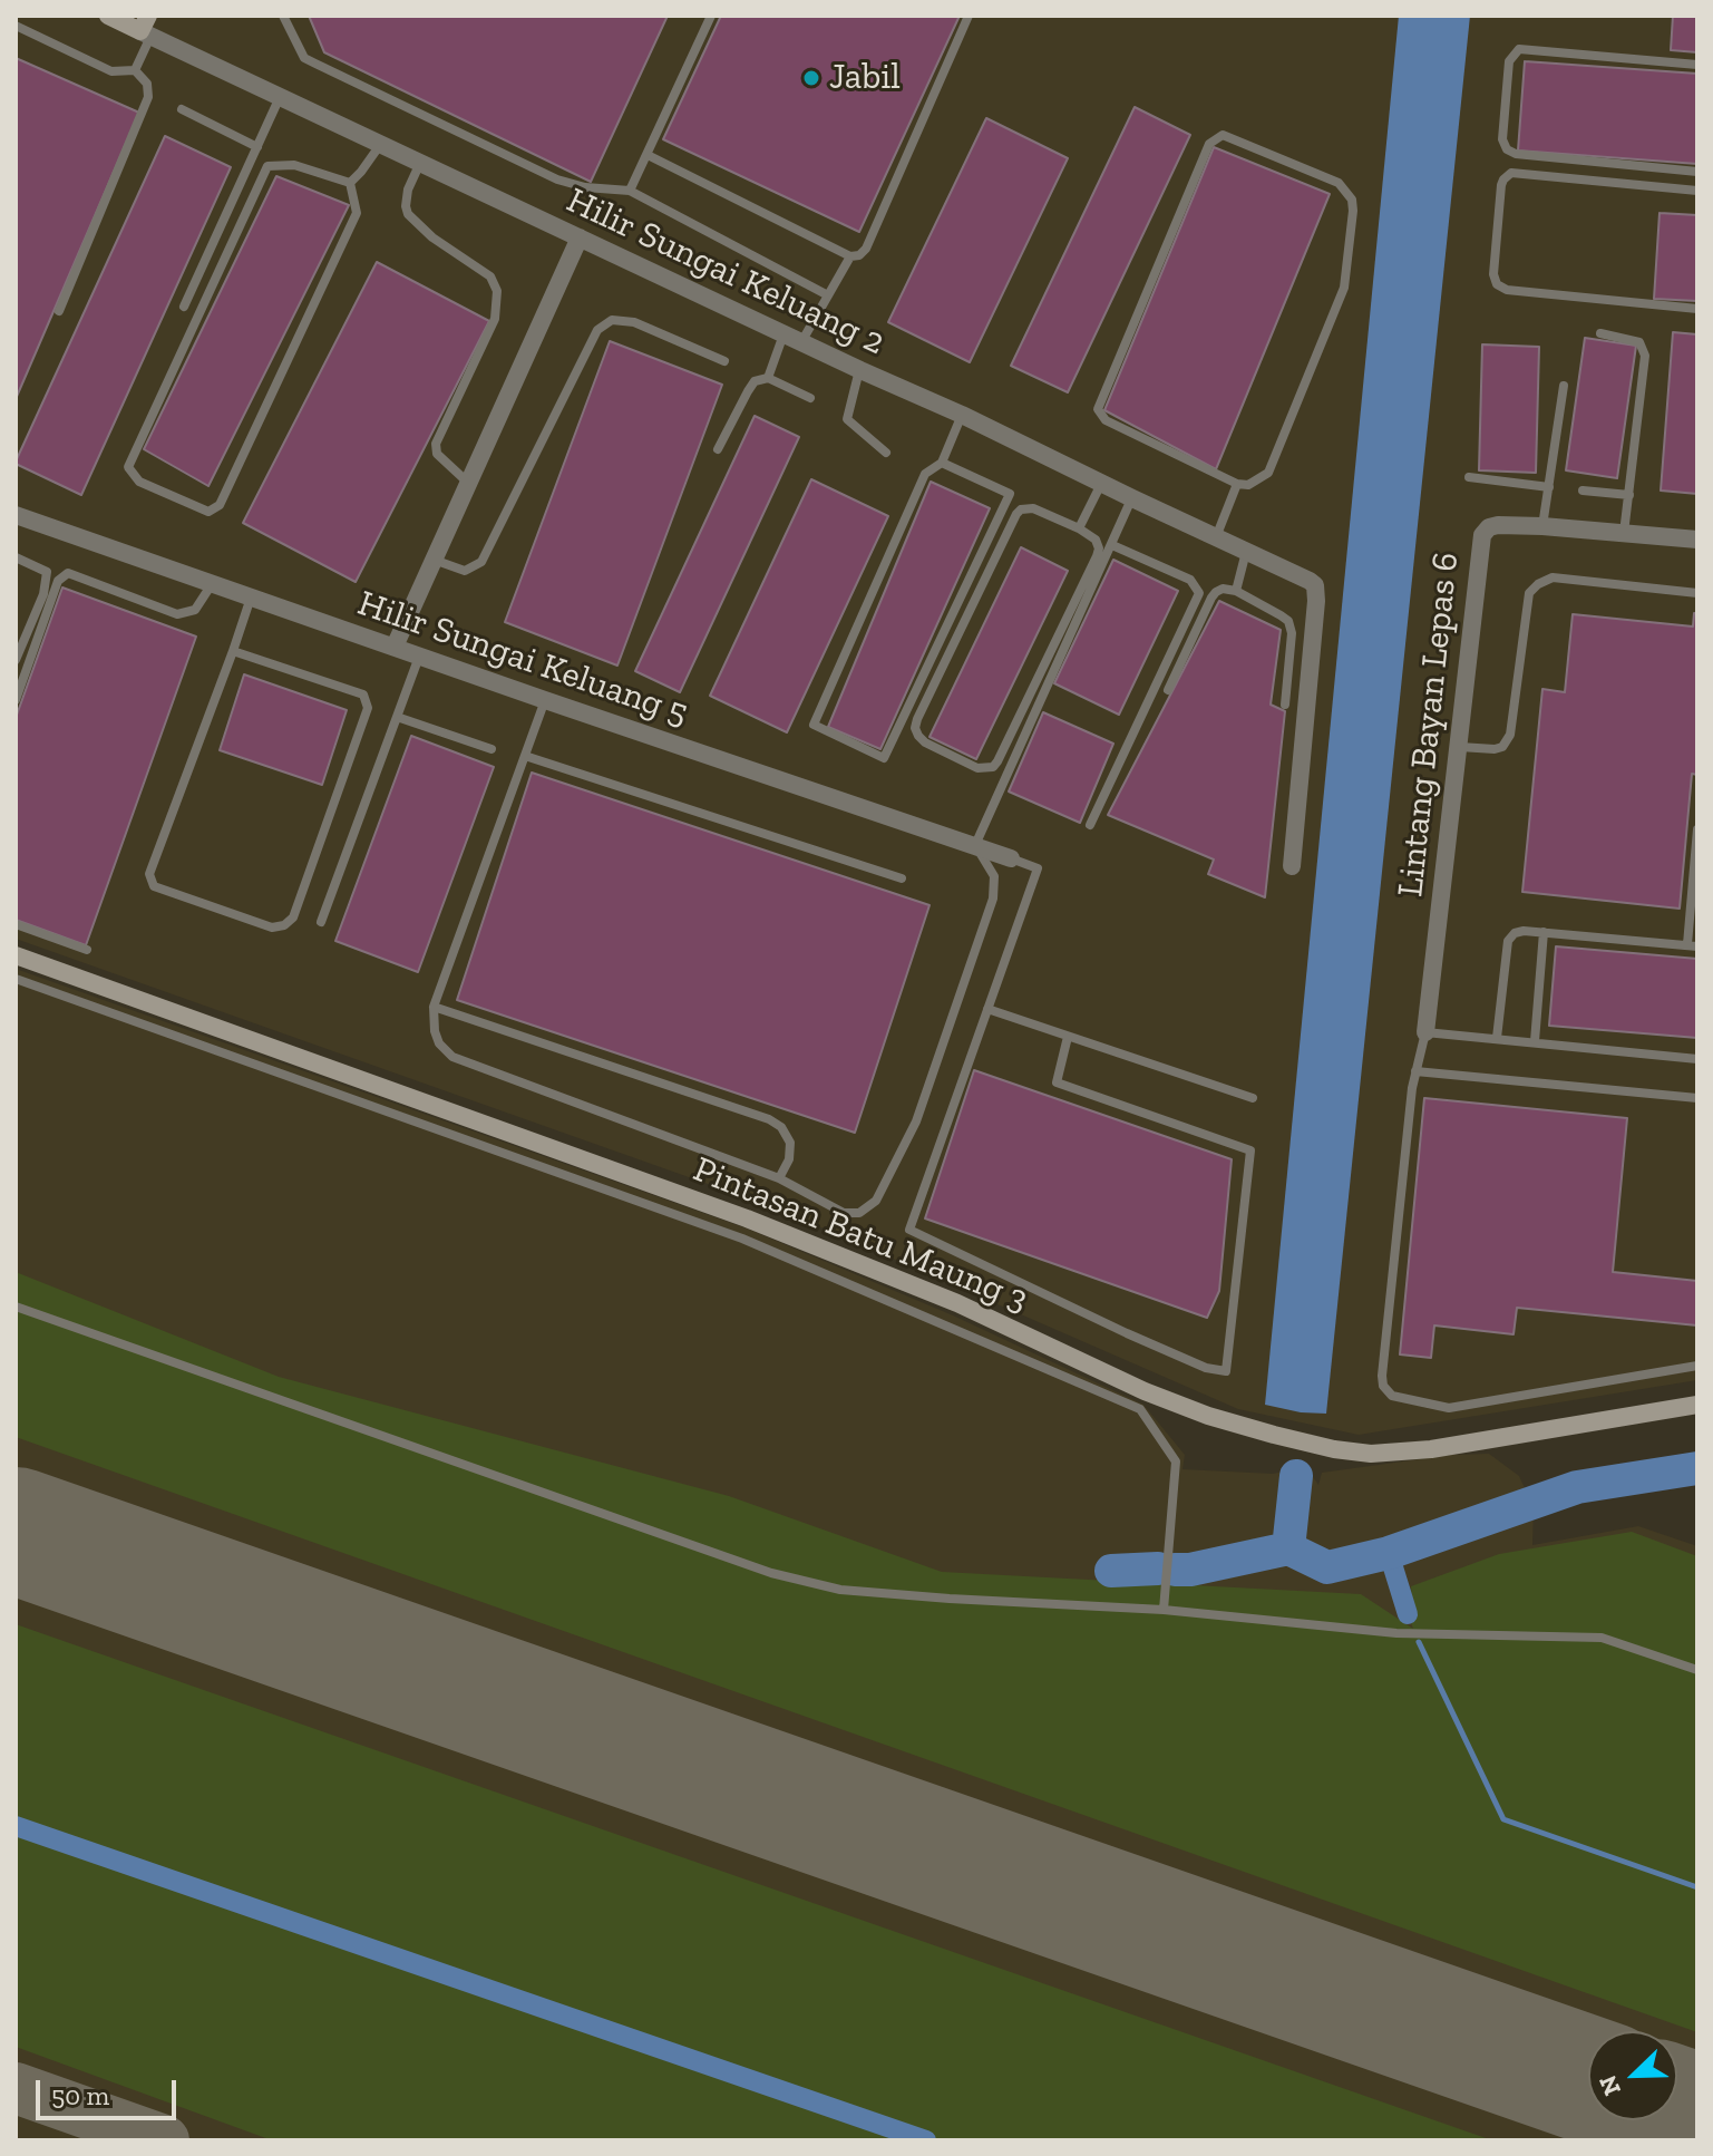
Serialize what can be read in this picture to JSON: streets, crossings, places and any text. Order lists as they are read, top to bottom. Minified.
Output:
{"streets":{"street":["Hilir Sungai Keluang 2","Hilir Sungai Keluang 5","Lintang Bayan Lepas 6","Pintasan Batu Maung 3"]},"places":["Jabil"],"scale_bar":"50 m","north":"bottom left"}
